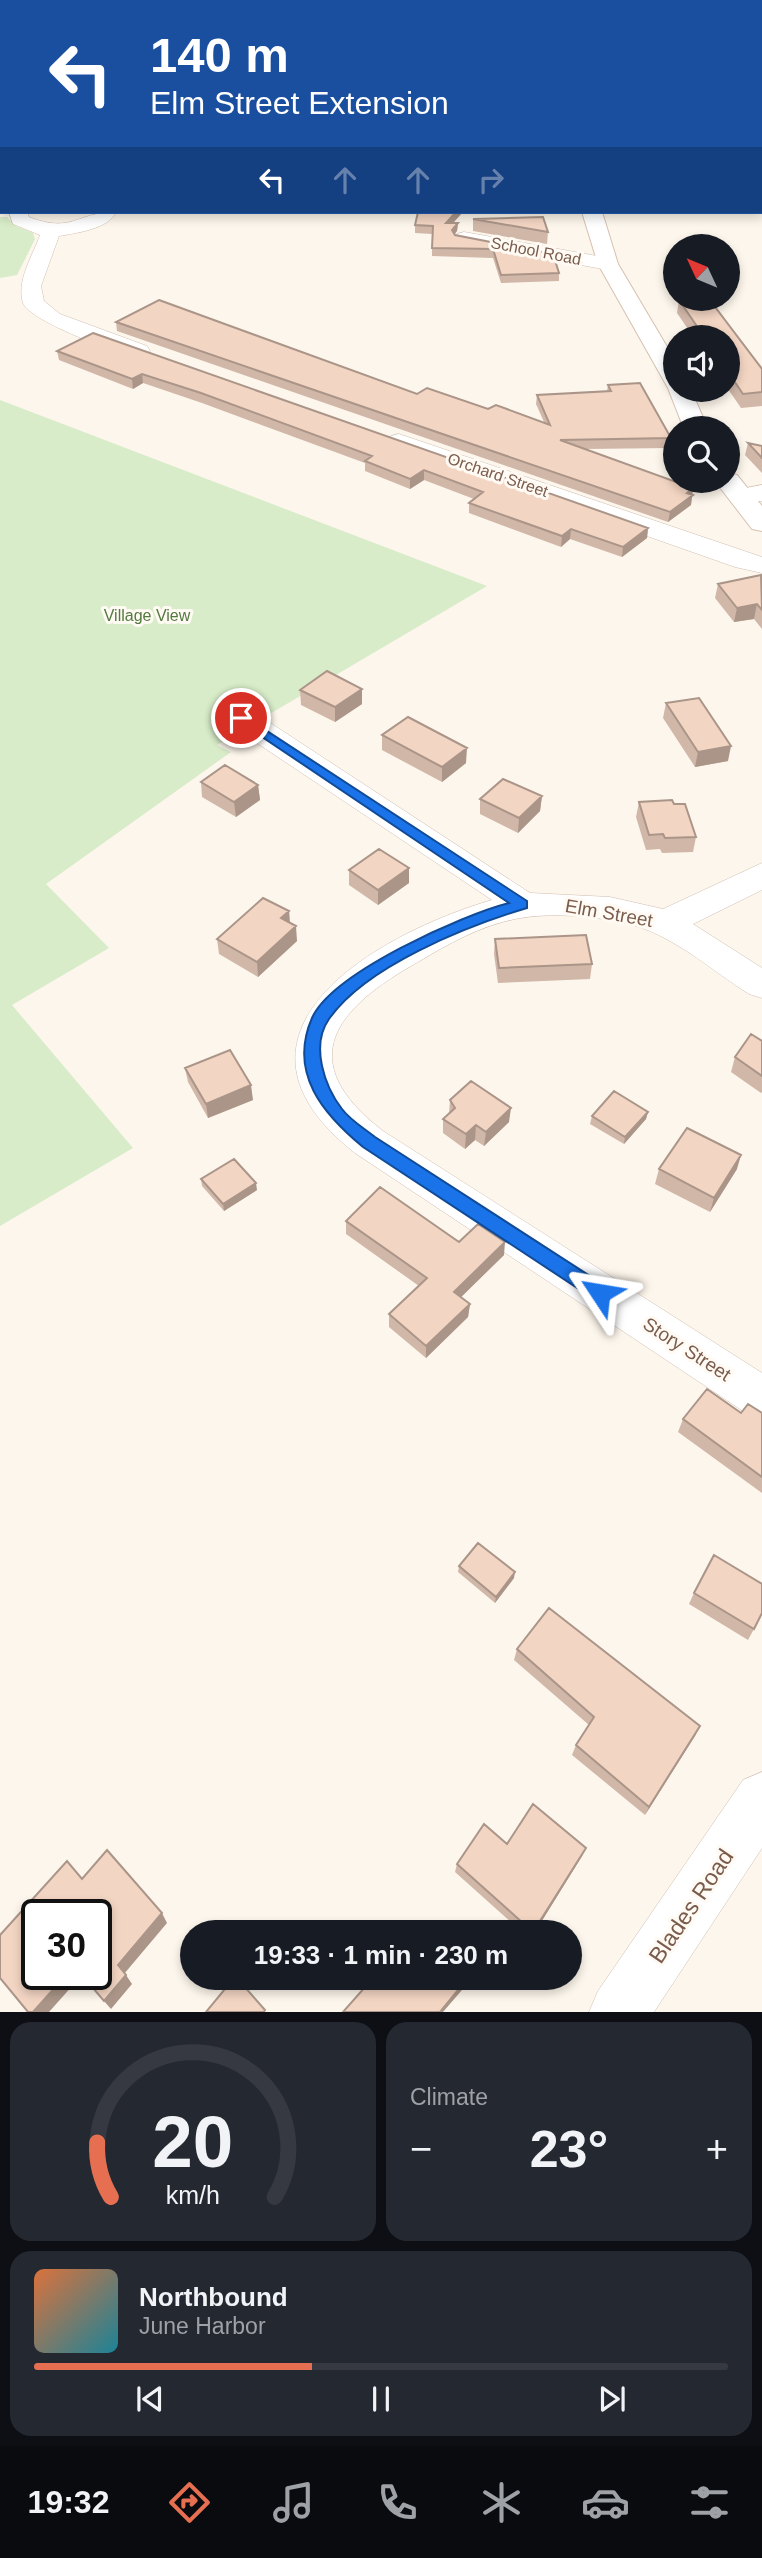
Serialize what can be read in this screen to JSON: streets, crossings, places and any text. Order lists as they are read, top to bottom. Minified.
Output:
{"streets":{"street":["School Road","Orchard Street","Elm Street","Story Street","Blades Road"]},"crossings":[["Elm Street","Story Street"]],"parks":["Village View"],"north":"top left","page":{"turn":["140 m","Elm Street Extension"],"limit":"30","trip":"19:33 · 1 min · 230 m","tile":"Climate","heat":["−","23°","+"],"song":["Northbound","June Harbor"],"tabs":"19:32","gauge":["20","km/h"]}}
